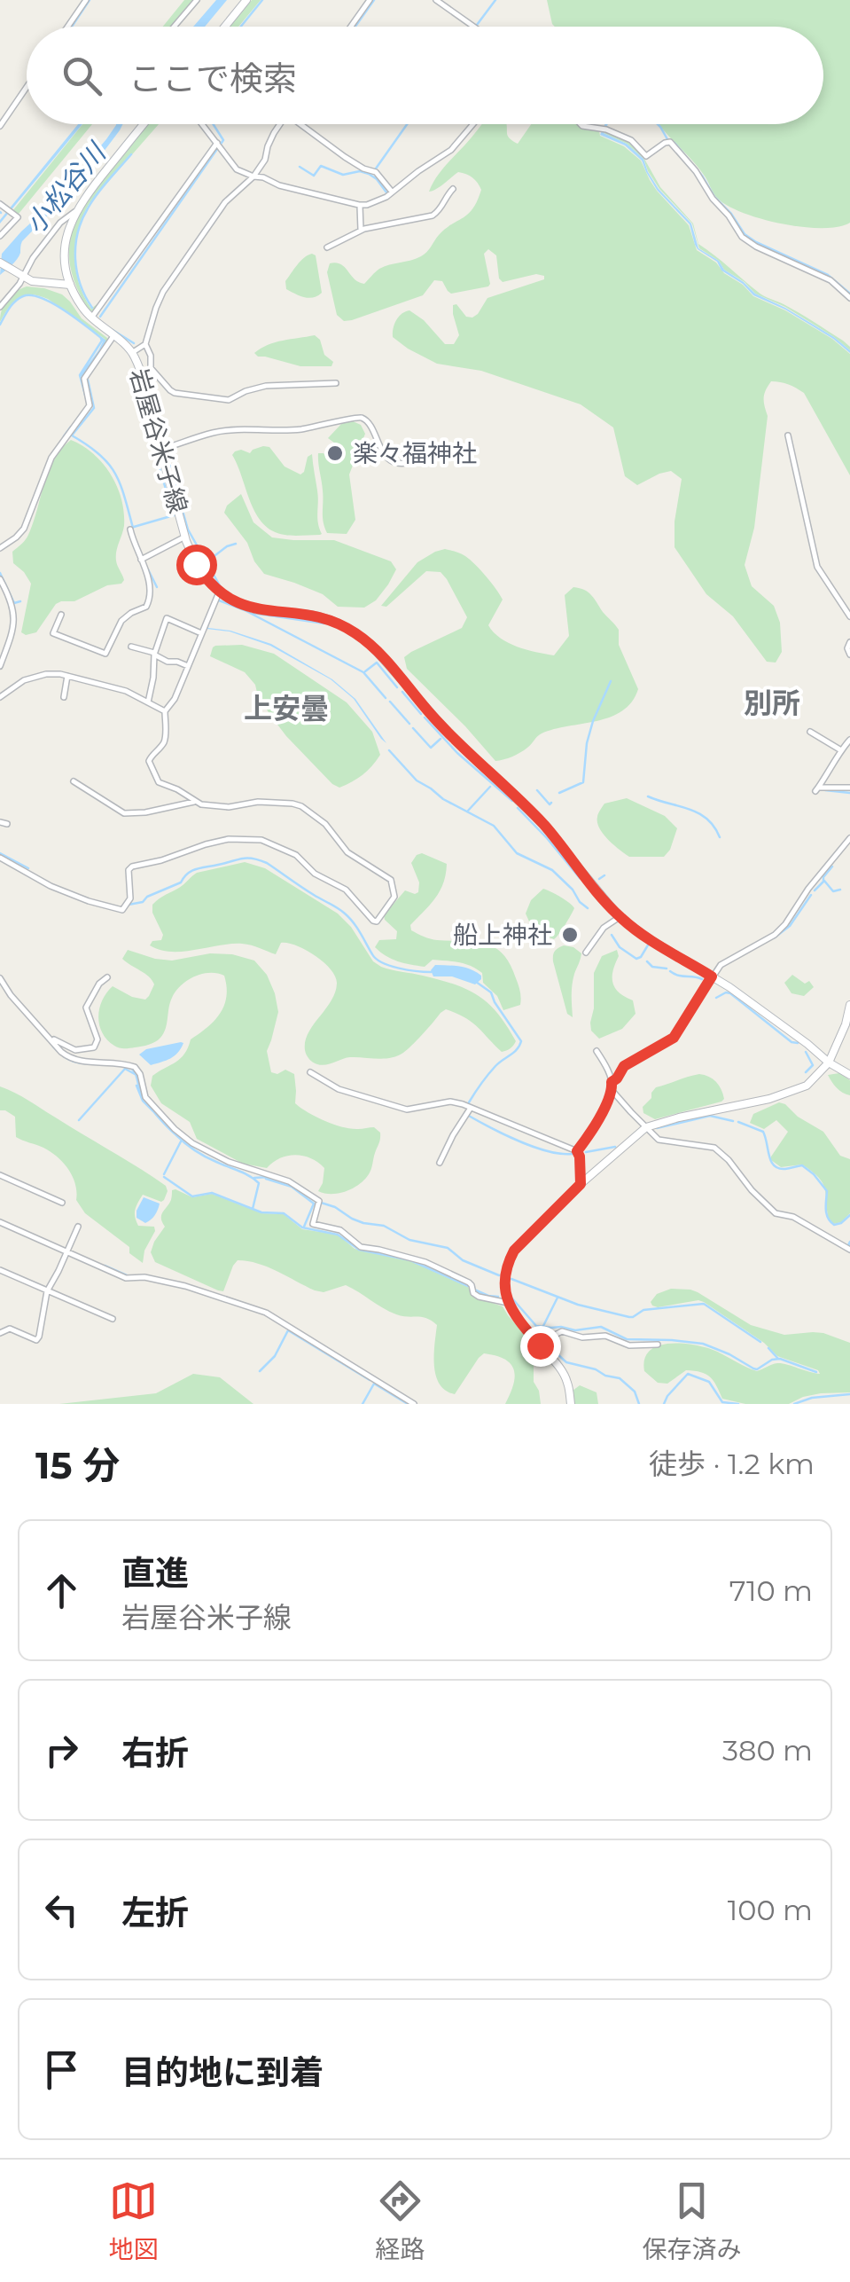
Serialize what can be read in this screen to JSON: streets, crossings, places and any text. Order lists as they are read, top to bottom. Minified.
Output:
{"streets":{"main road":["岩屋谷米子線"]},"districts":["別所","上安曇"],"water":["小松谷川"],"places":["楽々福神社","船上神社"],"page":{"search":"ここで検索","heading":["15 分","徒歩 · 1.2 km"],"list":[["直進","岩屋谷米子線","710 m"],["右折","380 m"],["左折","100 m"],"目的地に到着"],"nav":["地図","経路","保存済み"]}}
